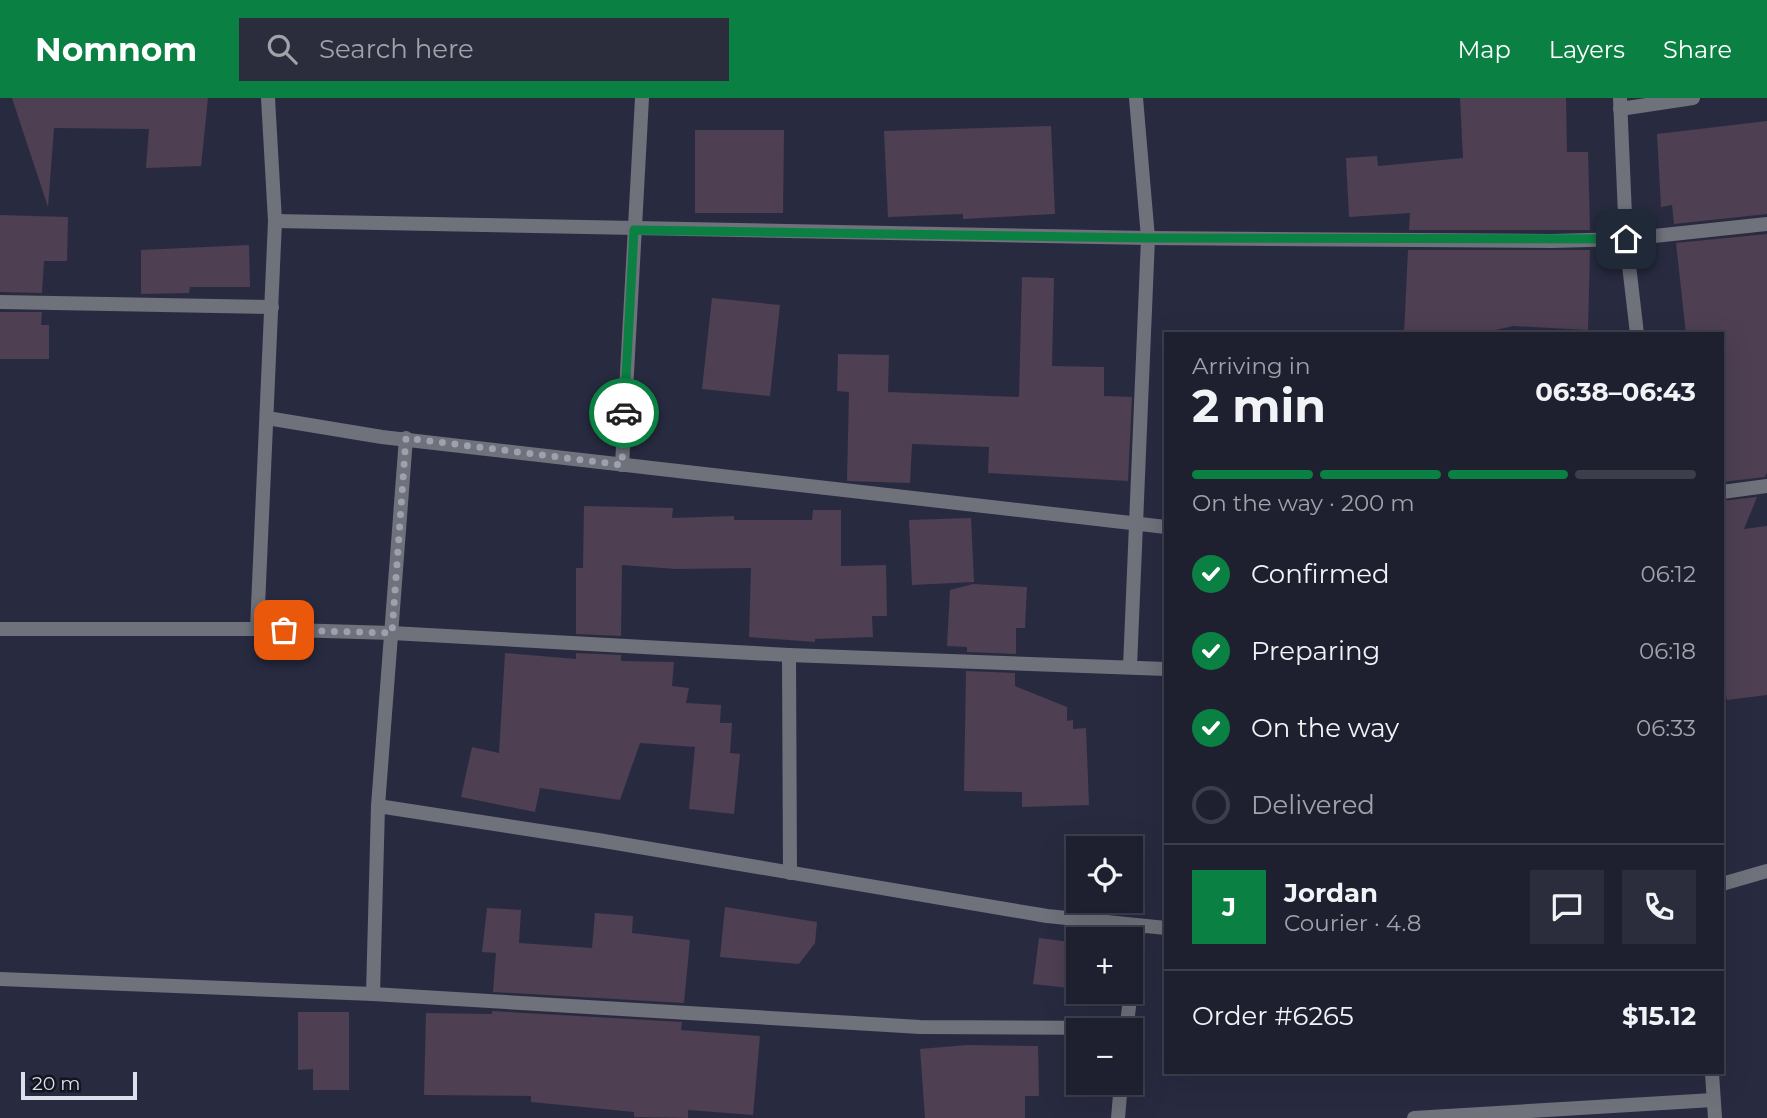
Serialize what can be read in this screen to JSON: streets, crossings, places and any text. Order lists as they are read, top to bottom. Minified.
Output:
{"scale_bar":"20 m","page":{"header":"Nomnom","search":"Search here","nav":["Map","Layers","Share"],"heading":["2 min","Arriving in","06:38–06:43"],"panel":["Jordan","Courier · 4.8","Order #6265","$15.12"],"bar":"On the way · 200 m","list":[["Confirmed","06:12"],["Preparing","06:18"],["On the way","06:33"],"Delivered"],"map_buttons":["+","−"],"round":"J","scale":"20 m"}}
